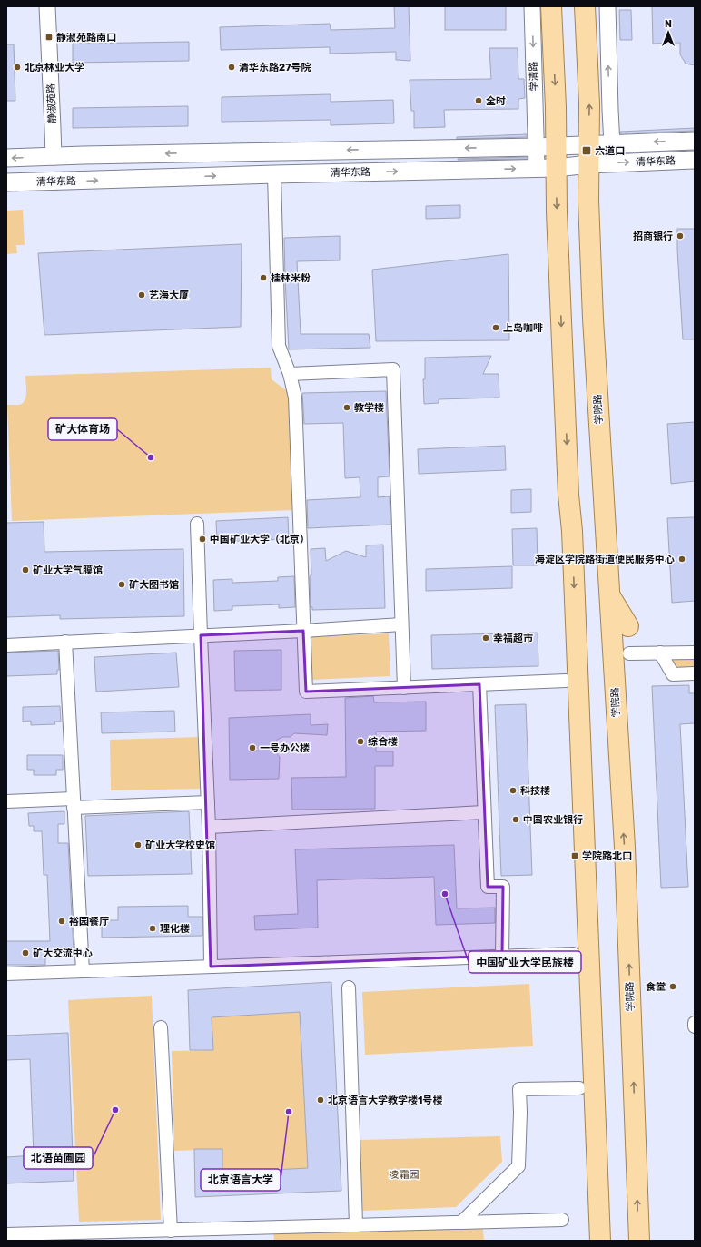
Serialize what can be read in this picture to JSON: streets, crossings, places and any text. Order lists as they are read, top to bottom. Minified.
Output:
{"streets":{"main road":["学清路","清华东路","学院路"],"street":["静淑苑路"]},"crossings":[["学清路","清华东路"],["静淑苑路","清华东路"],["清华东路","学院路"]],"parks":["凌霜园"],"places":{"transit":["静淑苑路南口","六道口","学院路北口"],"other":["北京林业大学","清华东路27号院","全时","招商银行","桂林米粉","艺海大厦","上岛咖啡","教学楼","矿大体育场","中国矿业大学（北京）","海淀区学院路街道便民服务中心","矿业大学气膜馆","矿大图书馆","幸福超市","综合楼","一号办公楼","科技楼","中国农业银行","矿业大学校史馆","中国矿业大学民族楼","裕园餐厅","理化楼","矿大交流中心","食堂","北京语言大学教学楼1号楼","北语苗圃园","北京语言大学"]},"north":"top"}
